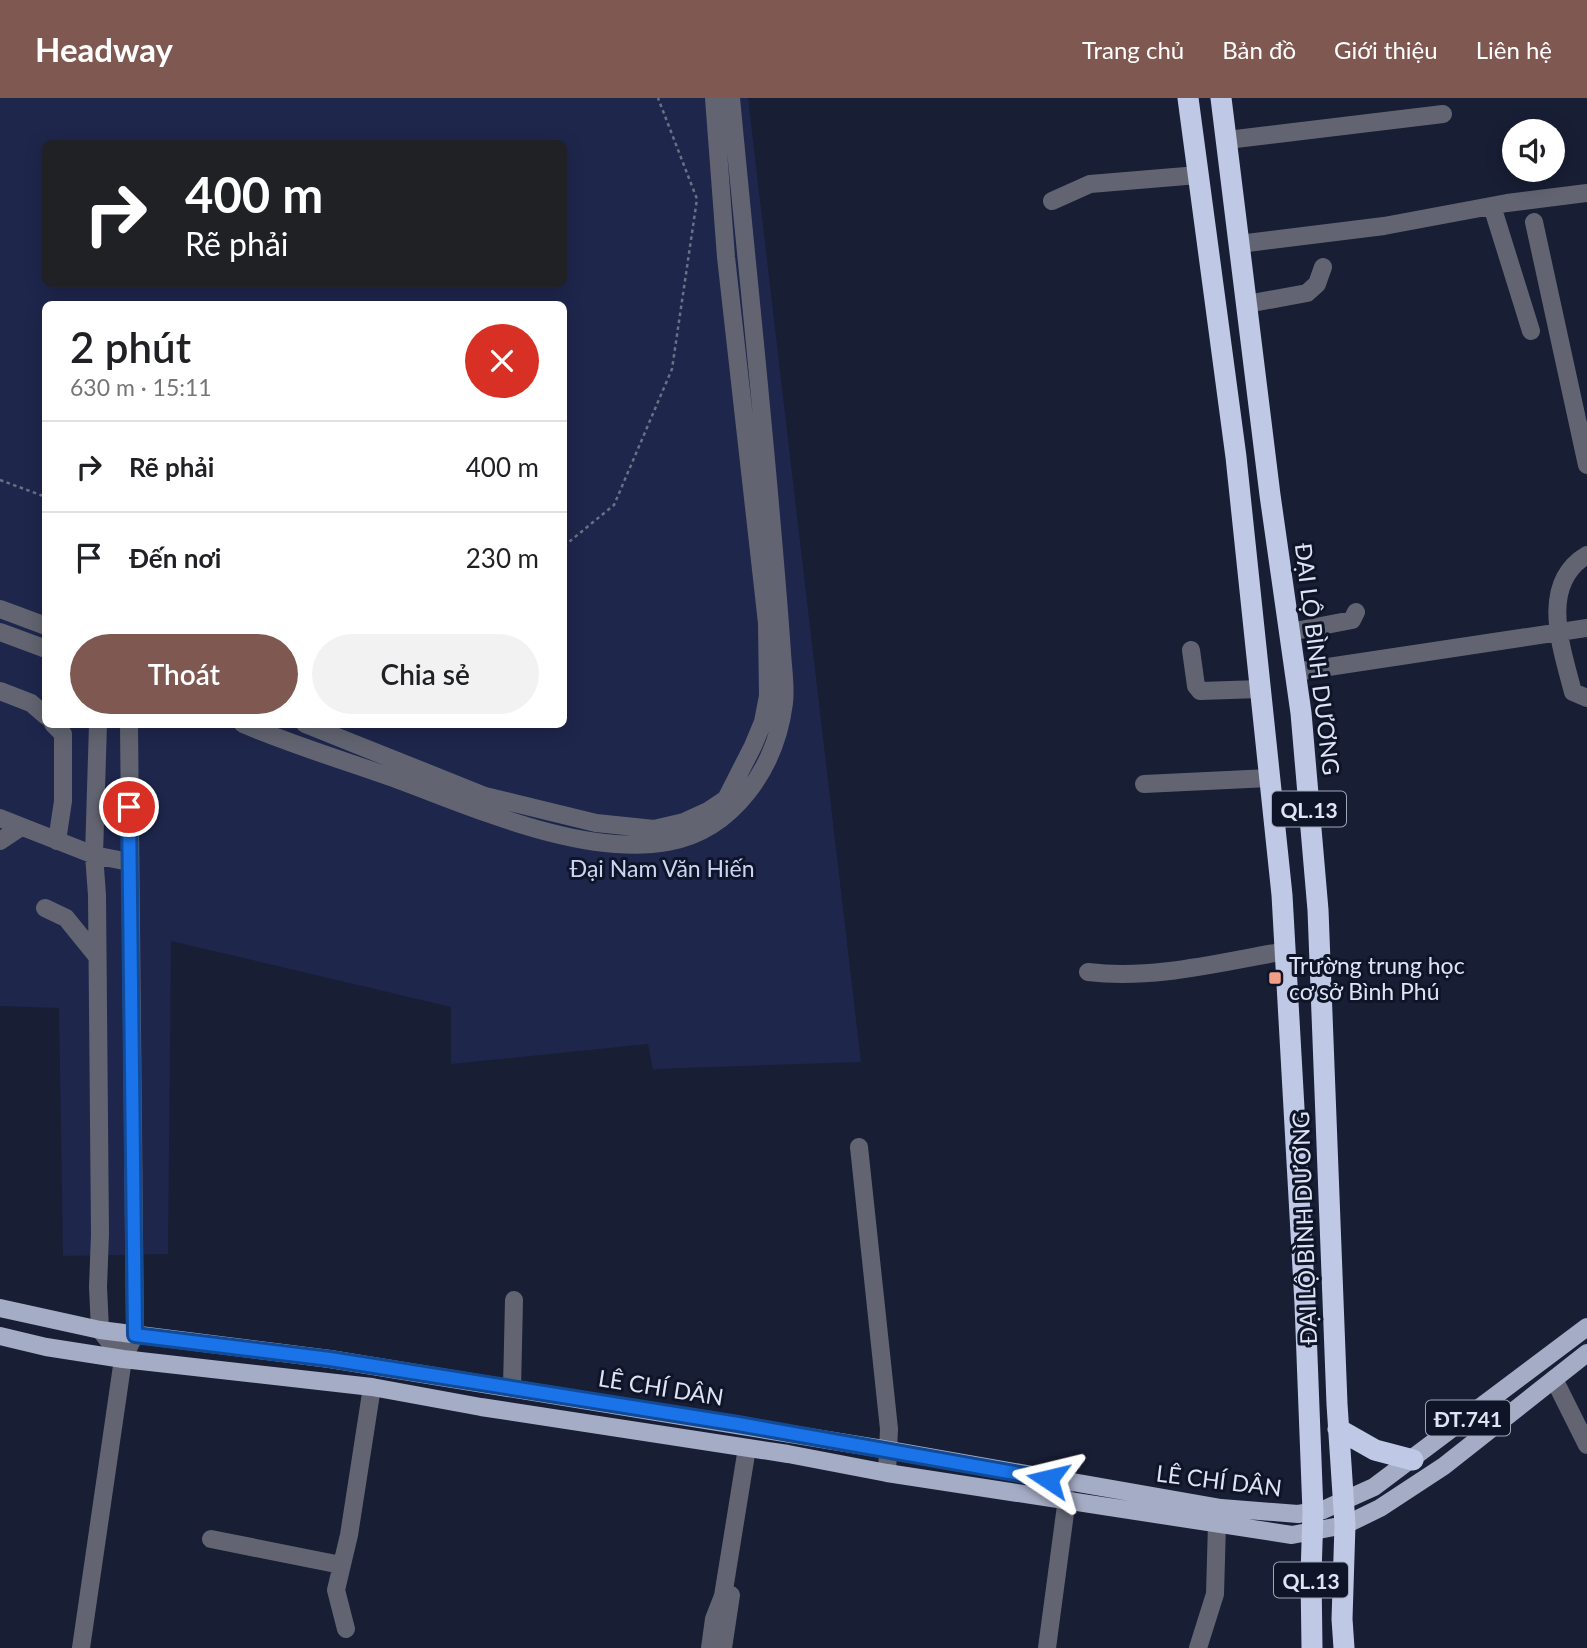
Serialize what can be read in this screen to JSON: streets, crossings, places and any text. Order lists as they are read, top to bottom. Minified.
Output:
{"streets":{"highway":["ĐẠI LỘ BÌNH DƯƠNG","QL.13"],"main road":["LÊ CHÍ DÂN","ĐT.741"]},"crossings":[["ĐẠI LỘ BÌNH DƯƠNG","LÊ CHÍ DÂN"],["ĐẠI LỘ BÌNH DƯƠNG","ĐT.741"]],"parks":["Đại Nam Văn Hiến"],"places":{"transit":["Trường trung học cơ sở Bình Phú"]},"page":{"header":"Headway","nav":["Trang chủ","Bản đồ","Giới thiệu","Liên hệ"],"turn":["400 m","Rẽ phải"],"heading":["2 phút","630 m · 15:11"],"list":[{"name":"Rẽ phải","value":"400 m"},{"name":"Đến nơi","value":"230 m"}],"buttons":["Thoát","Chia sẻ"]}}
